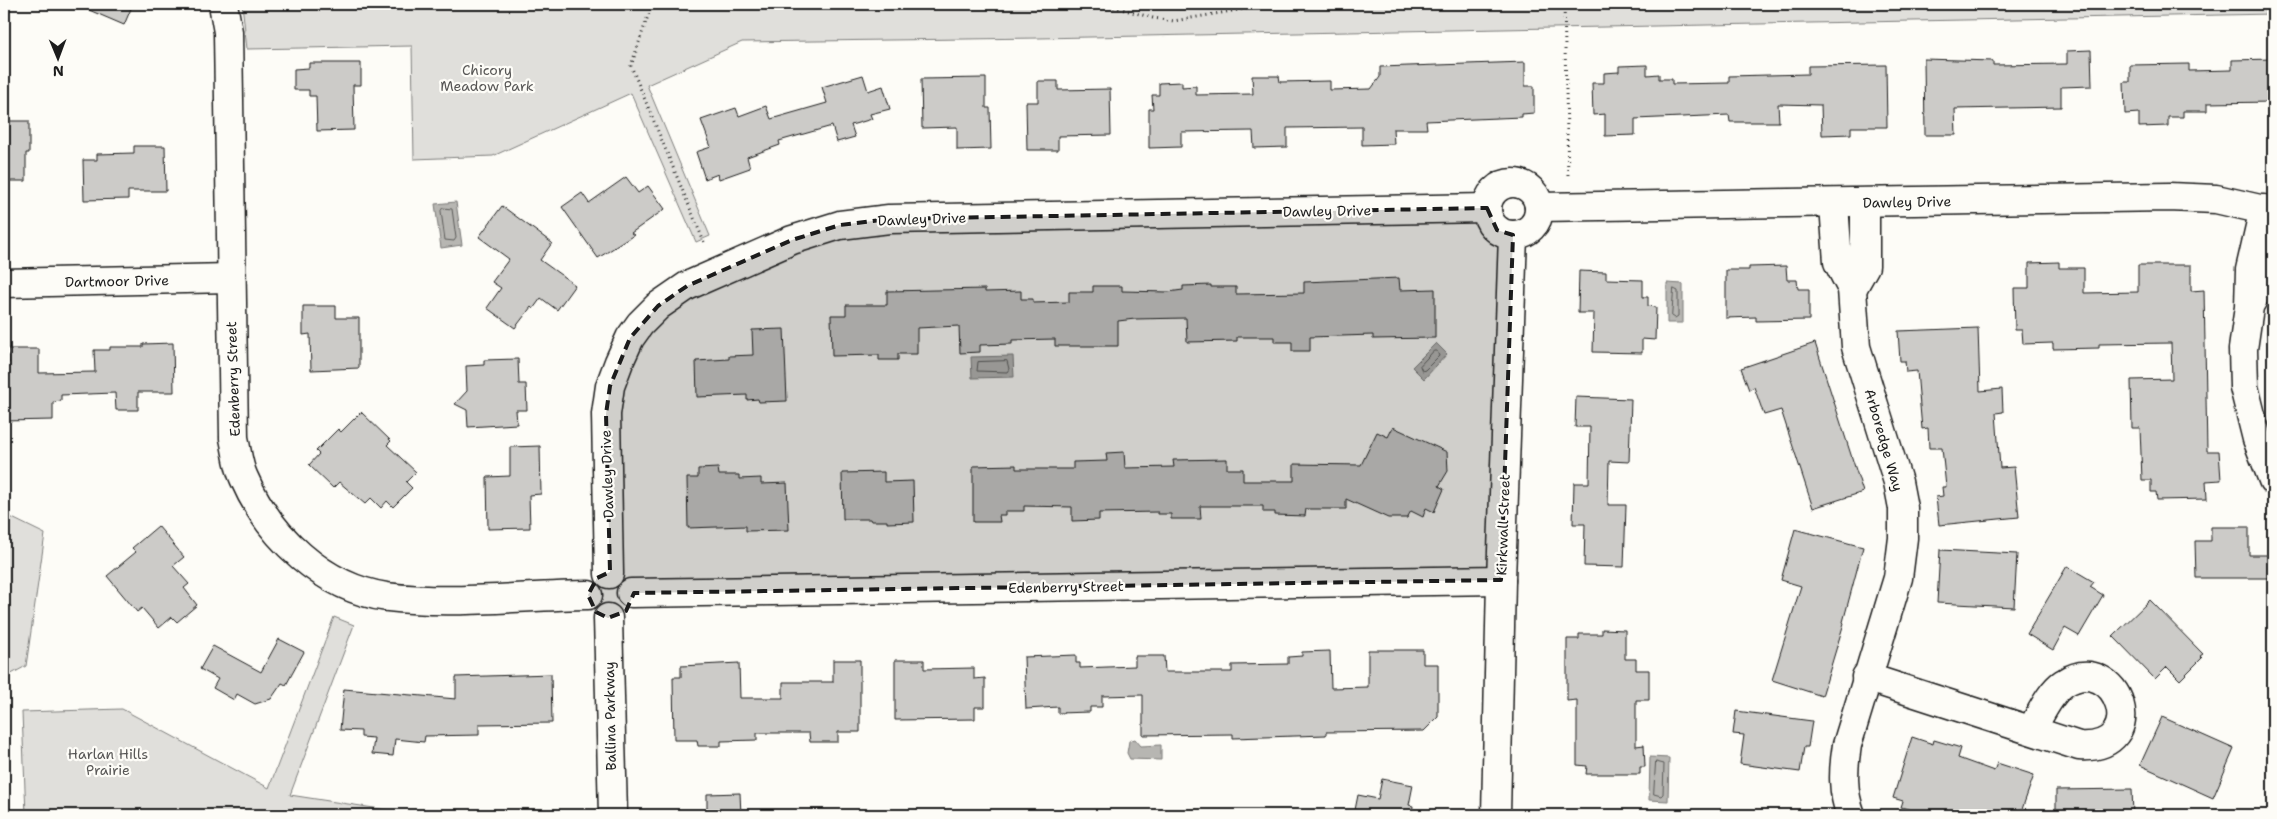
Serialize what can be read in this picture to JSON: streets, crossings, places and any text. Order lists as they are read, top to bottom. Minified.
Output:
{"streets":{"street":["Dawley Drive","Dartmoor Drive","Edenberry Street","Arboredge Way","Kirkwall Street","Ballina Parkway"]},"crossings":[["Dawley Drive","Edenberry Street"],["Dawley Drive","Arboredge Way"],["Dawley Drive","Kirkwall Street"],["Dawley Drive","Ballina Parkway"],["Dartmoor Drive","Edenberry Street"],["Edenberry Street","Kirkwall Street"],["Edenberry Street","Ballina Parkway"]],"parks":["Chicory Meadow Park","Harlan Hills Prairie"],"north":"bottom"}
